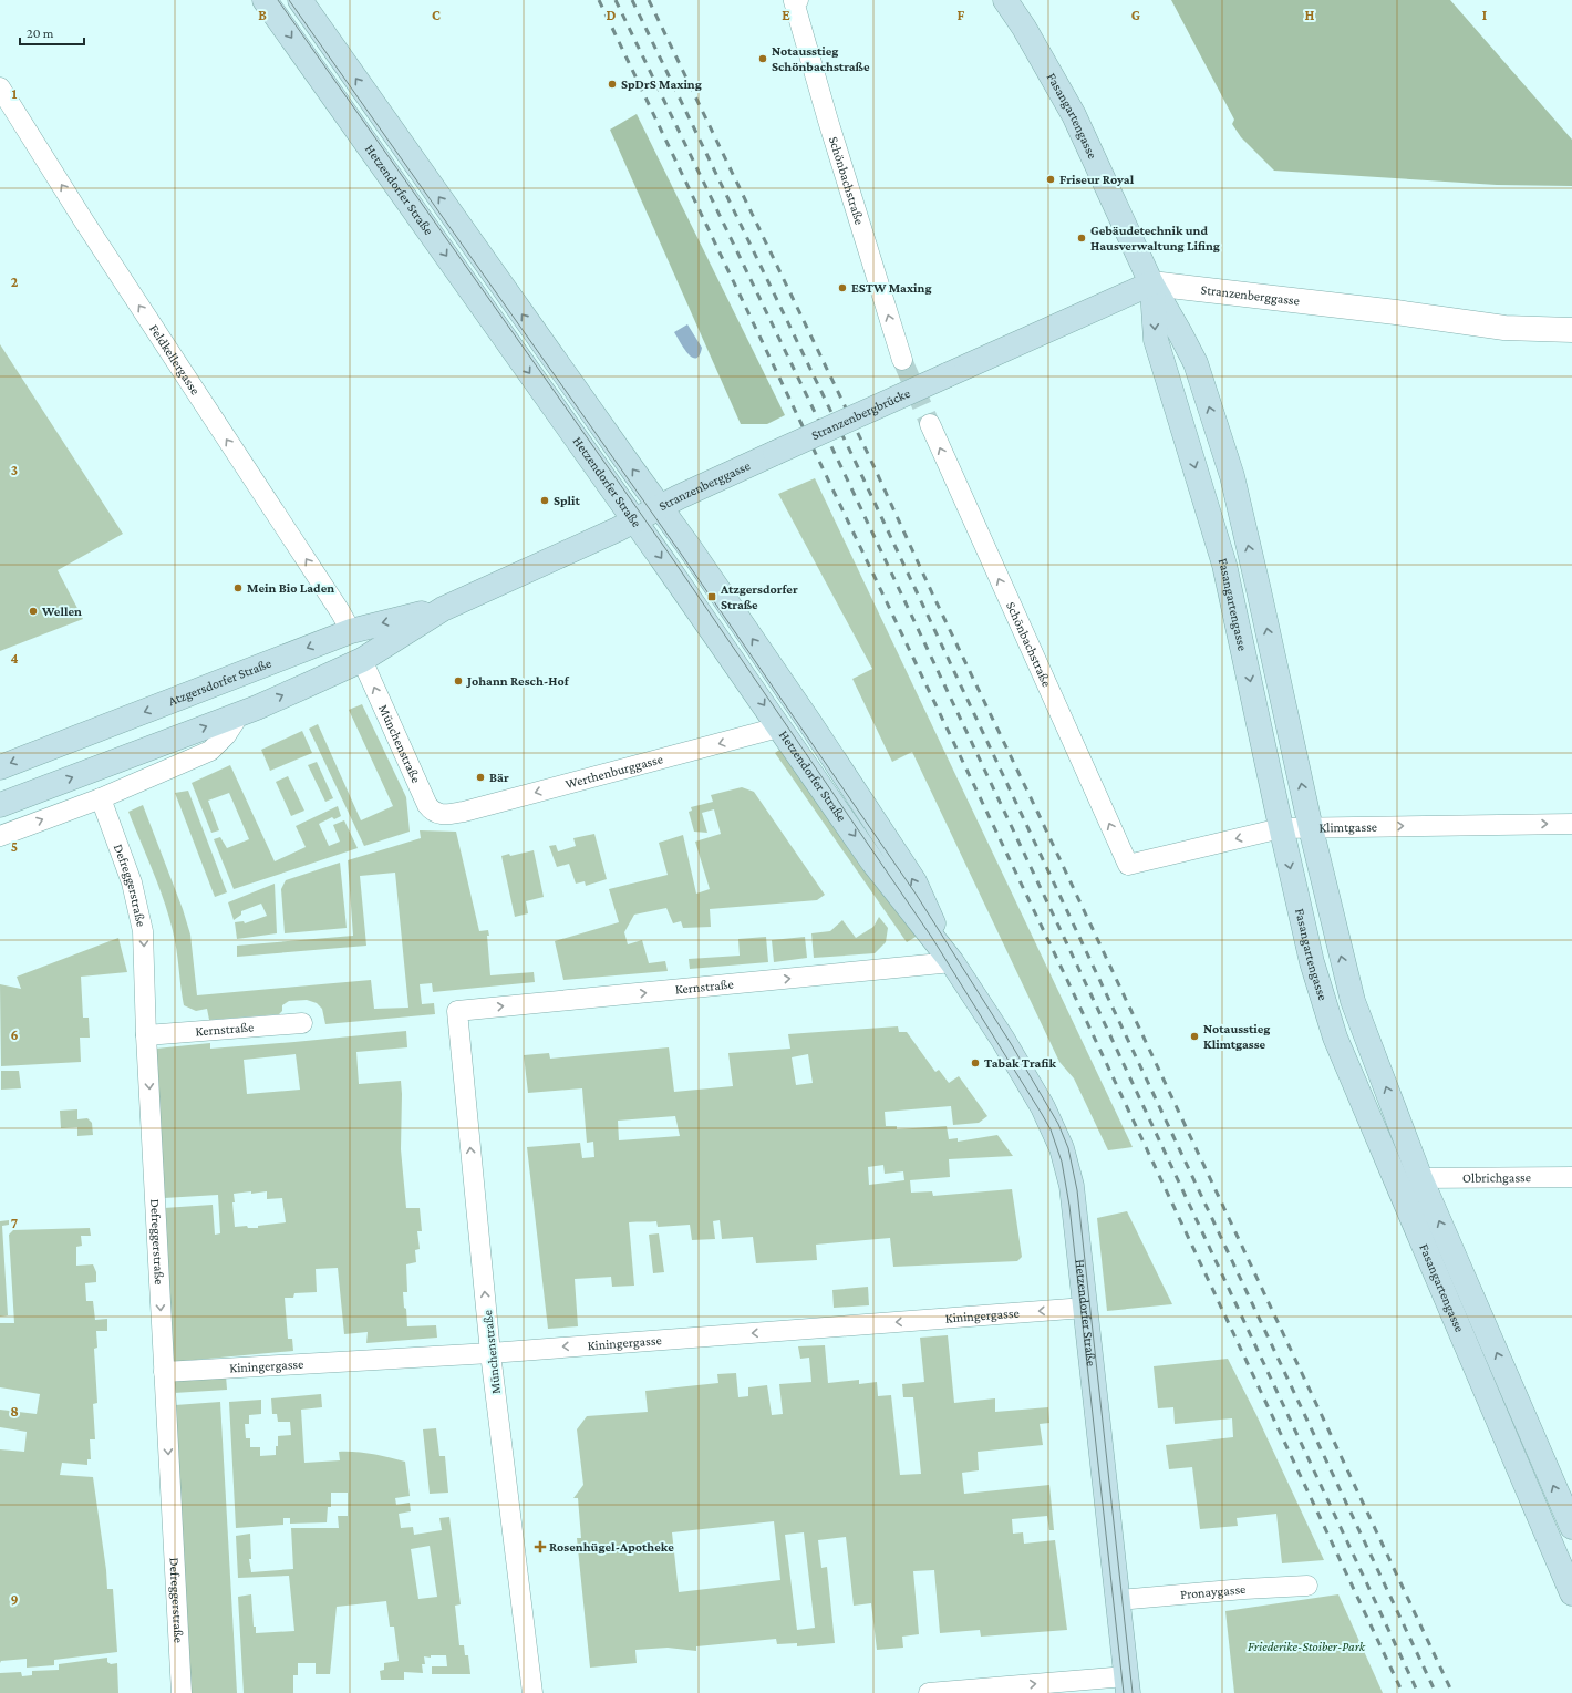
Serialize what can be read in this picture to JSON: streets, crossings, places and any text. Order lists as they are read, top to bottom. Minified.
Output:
{"streets":{"main road":["Fasangartengasse","Hetzendorfer Straße","Stranzenberggasse","Stranzenbergbrücke","Atzgersdorfer Straße"],"street":["Schönbachstraße","Feldkellergasse","Münchenstraße","Werthenburggasse","Klimtgasse","Defreggerstraße","Kernstraße","Olbrichgasse","Kiningergasse","Pronaygasse"]},"crossings":[["Fasangartengasse","Stranzenberggasse"],["Fasangartengasse","Stranzenbergbrücke"],["Fasangartengasse","Klimtgasse"],["Fasangartengasse","Olbrichgasse"],["Schönbachstraße","Klimtgasse"],["Hetzendorfer Straße","Stranzenberggasse"],["Hetzendorfer Straße","Atzgersdorfer Straße"],["Hetzendorfer Straße","Werthenburggasse"],["Hetzendorfer Straße","Kernstraße"],["Hetzendorfer Straße","Kiningergasse"],["Hetzendorfer Straße","Pronaygasse"],["Stranzenberggasse","Stranzenbergbrücke"],["Stranzenberggasse","Atzgersdorfer Straße"],["Feldkellergasse","Atzgersdorfer Straße"],["Atzgersdorfer Straße","Münchenstraße"],["Münchenstraße","Werthenburggasse"],["Münchenstraße","Kernstraße"],["Münchenstraße","Kiningergasse"],["Defreggerstraße","Kernstraße"],["Defreggerstraße","Kiningergasse"]],"one_way":["Schönbachstraße","Feldkellergasse","Münchenstraße","Werthenburggasse","Defreggerstraße","Kernstraße","Kiningergasse"],"parks":["Friederike-Stoiber-Park"],"places":{"other":["Notausstieg Schönbachstraße","SpDrS Maxing","Friseur Royal","Gebäudetechnik und Hausverwaltung Lifing","ESTW Maxing","Split","Mein Bio Laden","Wellen","Johann Resch-Hof","Bär","Notausstieg Klimtgasse","Tabak Trafik"],"transit":["Atzgersdorfer Straße"],"health":["Rosenhügel-Apotheke"]},"scale_bar":"20 m","grid":{"columns":["B","C","D","E","F","G","H","I"],"rows":["1","2","3","4","5","6","7","8","9"]}}
